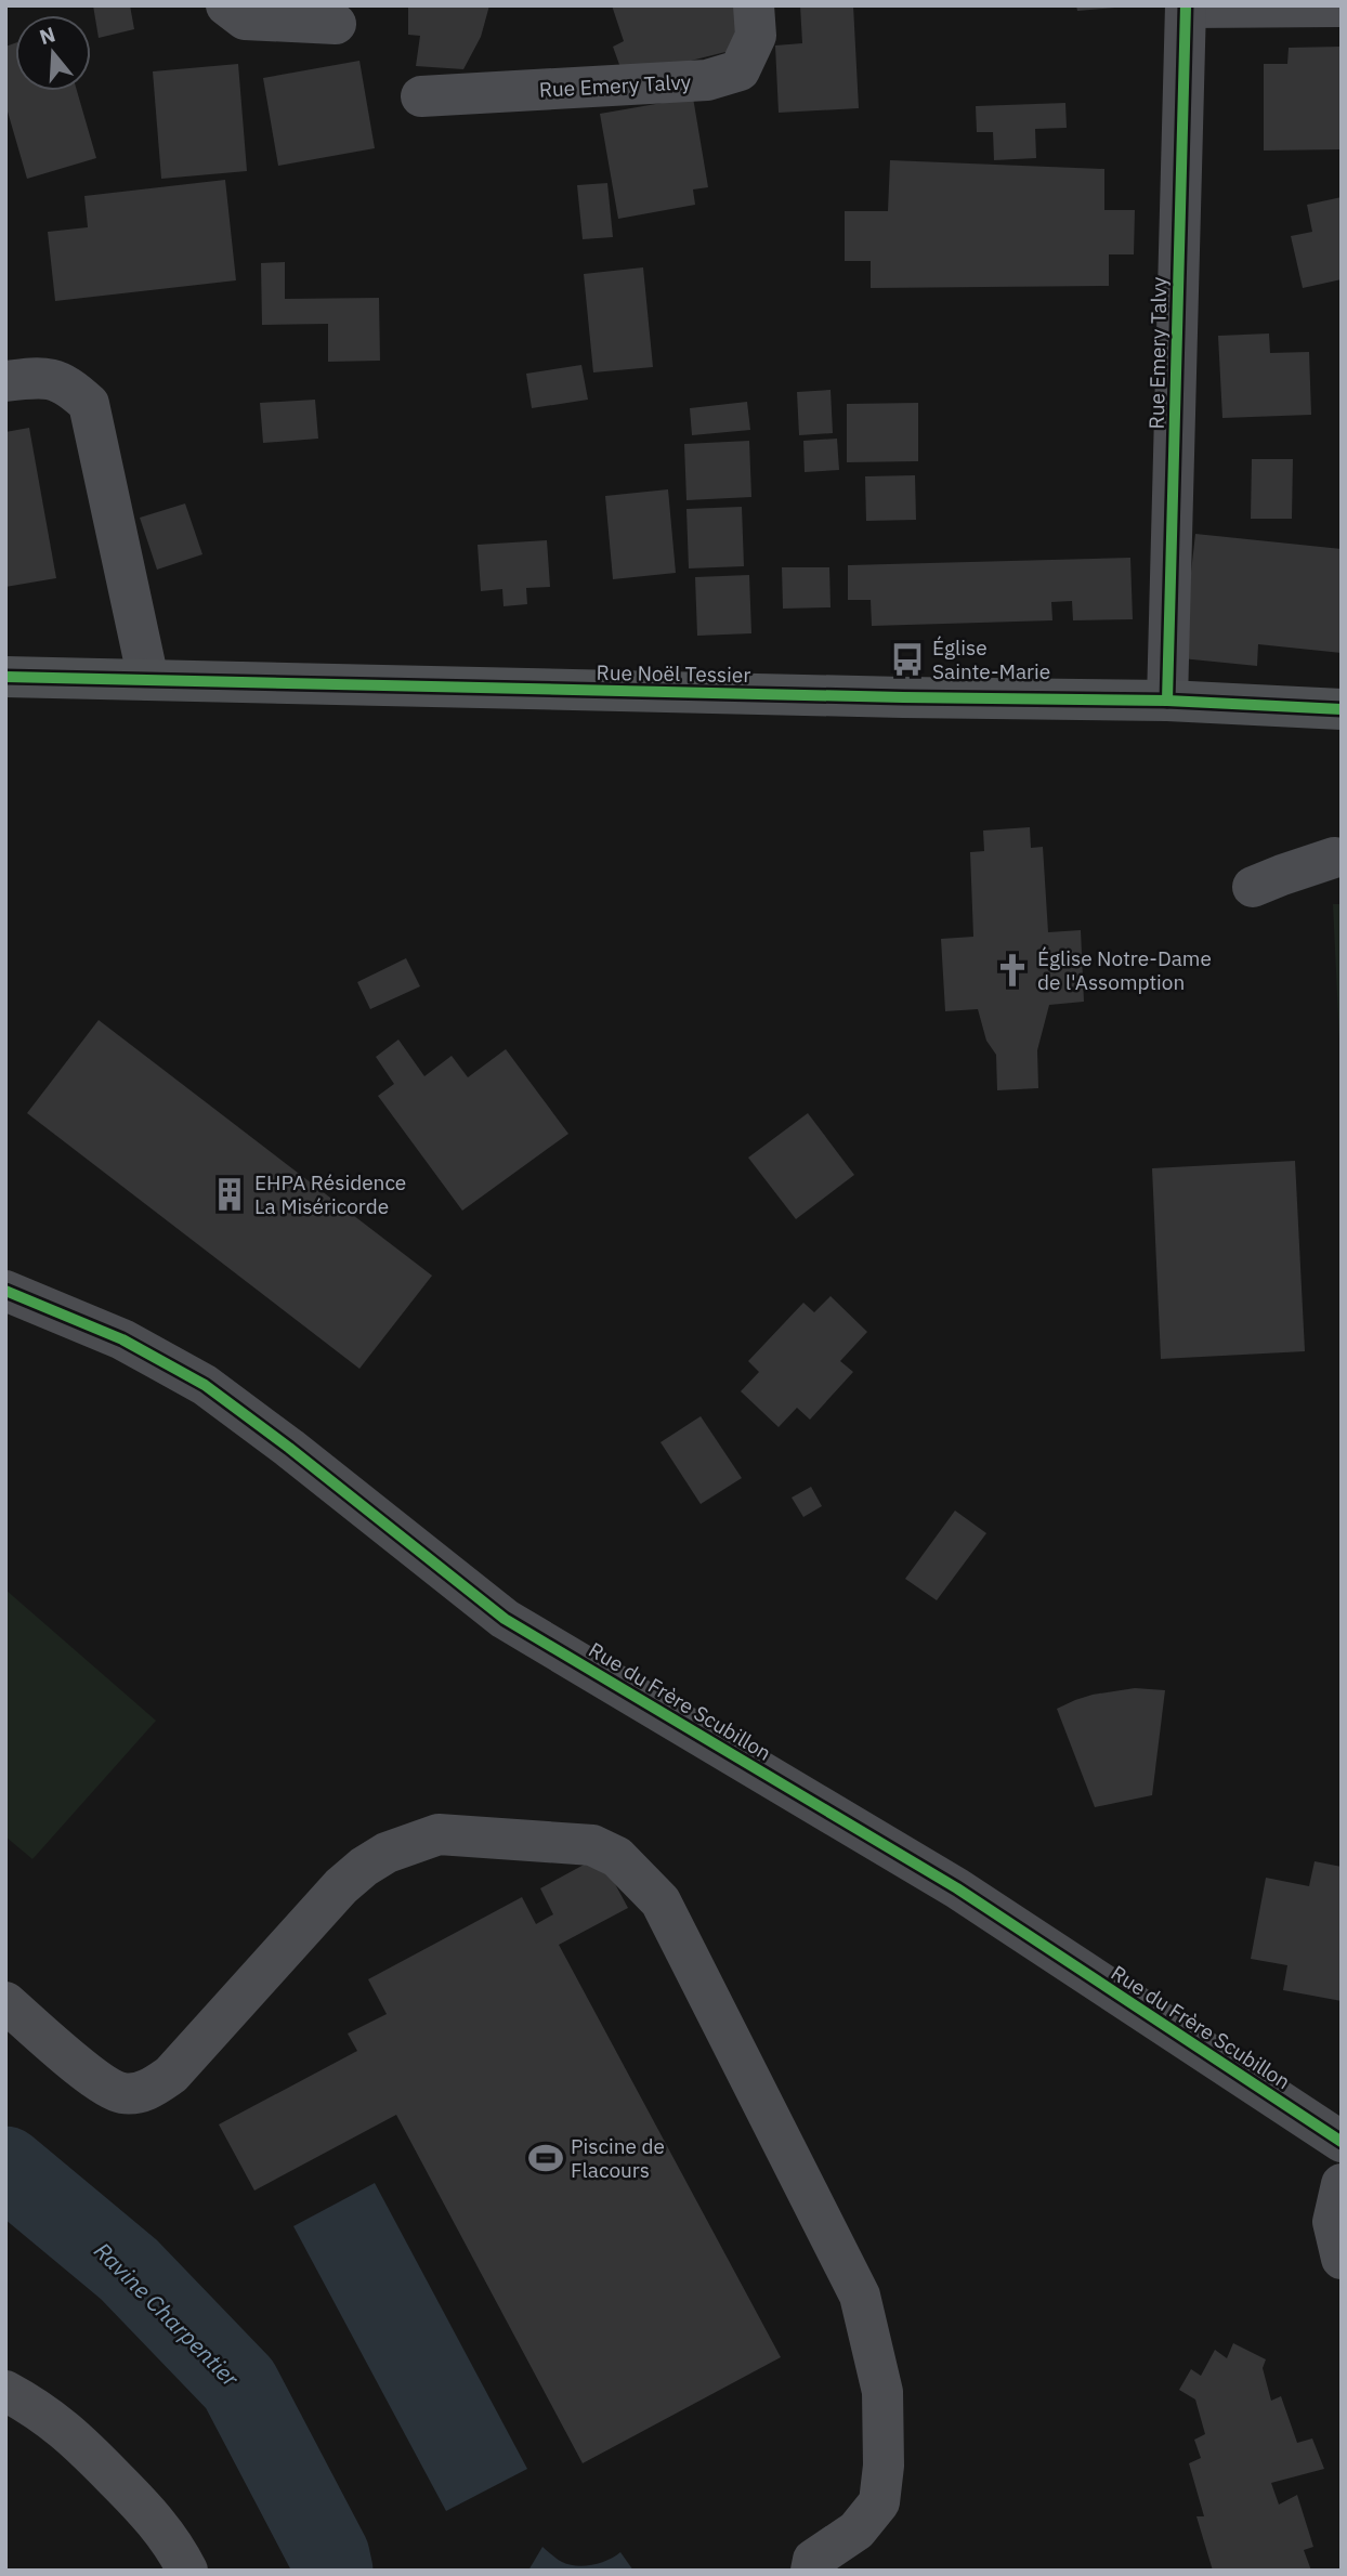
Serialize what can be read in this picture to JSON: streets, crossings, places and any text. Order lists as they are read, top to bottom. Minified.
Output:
{"streets":{"main road":["Rue Noël Tessier"],"street":["Rue Emery Talvy","Rue du Frère Scubillon"]},"crossings":[["Rue Emery Talvy","Rue Noël Tessier"]],"water":["Ravine Charpentier"],"places":{"bus stop":["Église Sainte-Marie"],"church":["Église Notre-Dame de l'Assomption"],"building":["EHPA Résidence La Miséricorde"],"sports":["Piscine de Flacours"]},"north":"top"}
